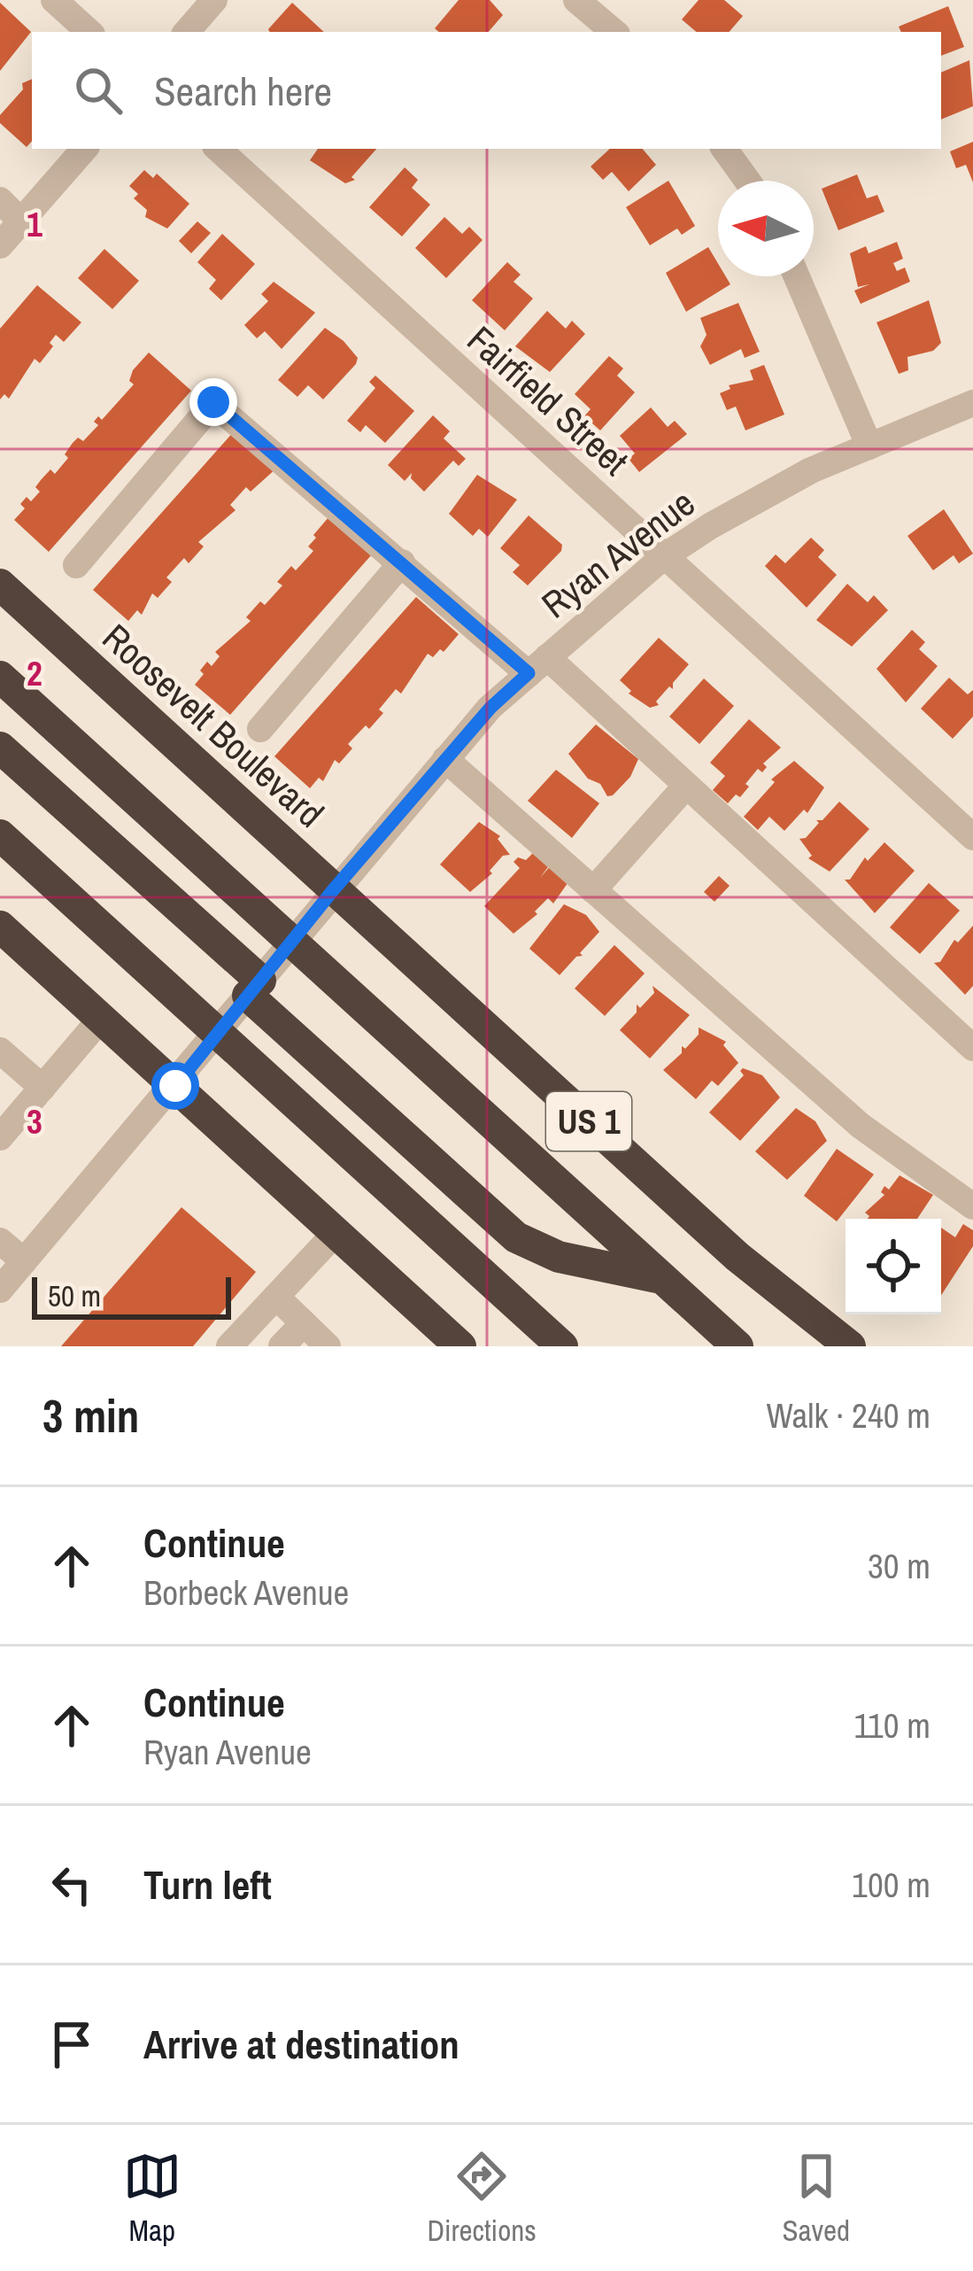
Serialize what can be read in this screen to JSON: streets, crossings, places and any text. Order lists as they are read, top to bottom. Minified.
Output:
{"streets":{"highway":["Roosevelt Boulevard","US 1"],"street":["Fairfield Street","Ryan Avenue"]},"crossings":[["Fairfield Street","Ryan Avenue"],["Ryan Avenue","Roosevelt Boulevard"],["Ryan Avenue","US 1"]],"scale_bar":"50 m","north":"left","page":{"search":"Search here","scale":"50 m","heading":["3 min","Walk · 240 m"],"list":[["Continue","Borbeck Avenue","30 m"],["Continue","Ryan Avenue","110 m"],["Turn left","100 m"],"Arrive at destination"],"nav":["Map","Directions","Saved"]},"grid":{"rows":["1","2","3"]}}
